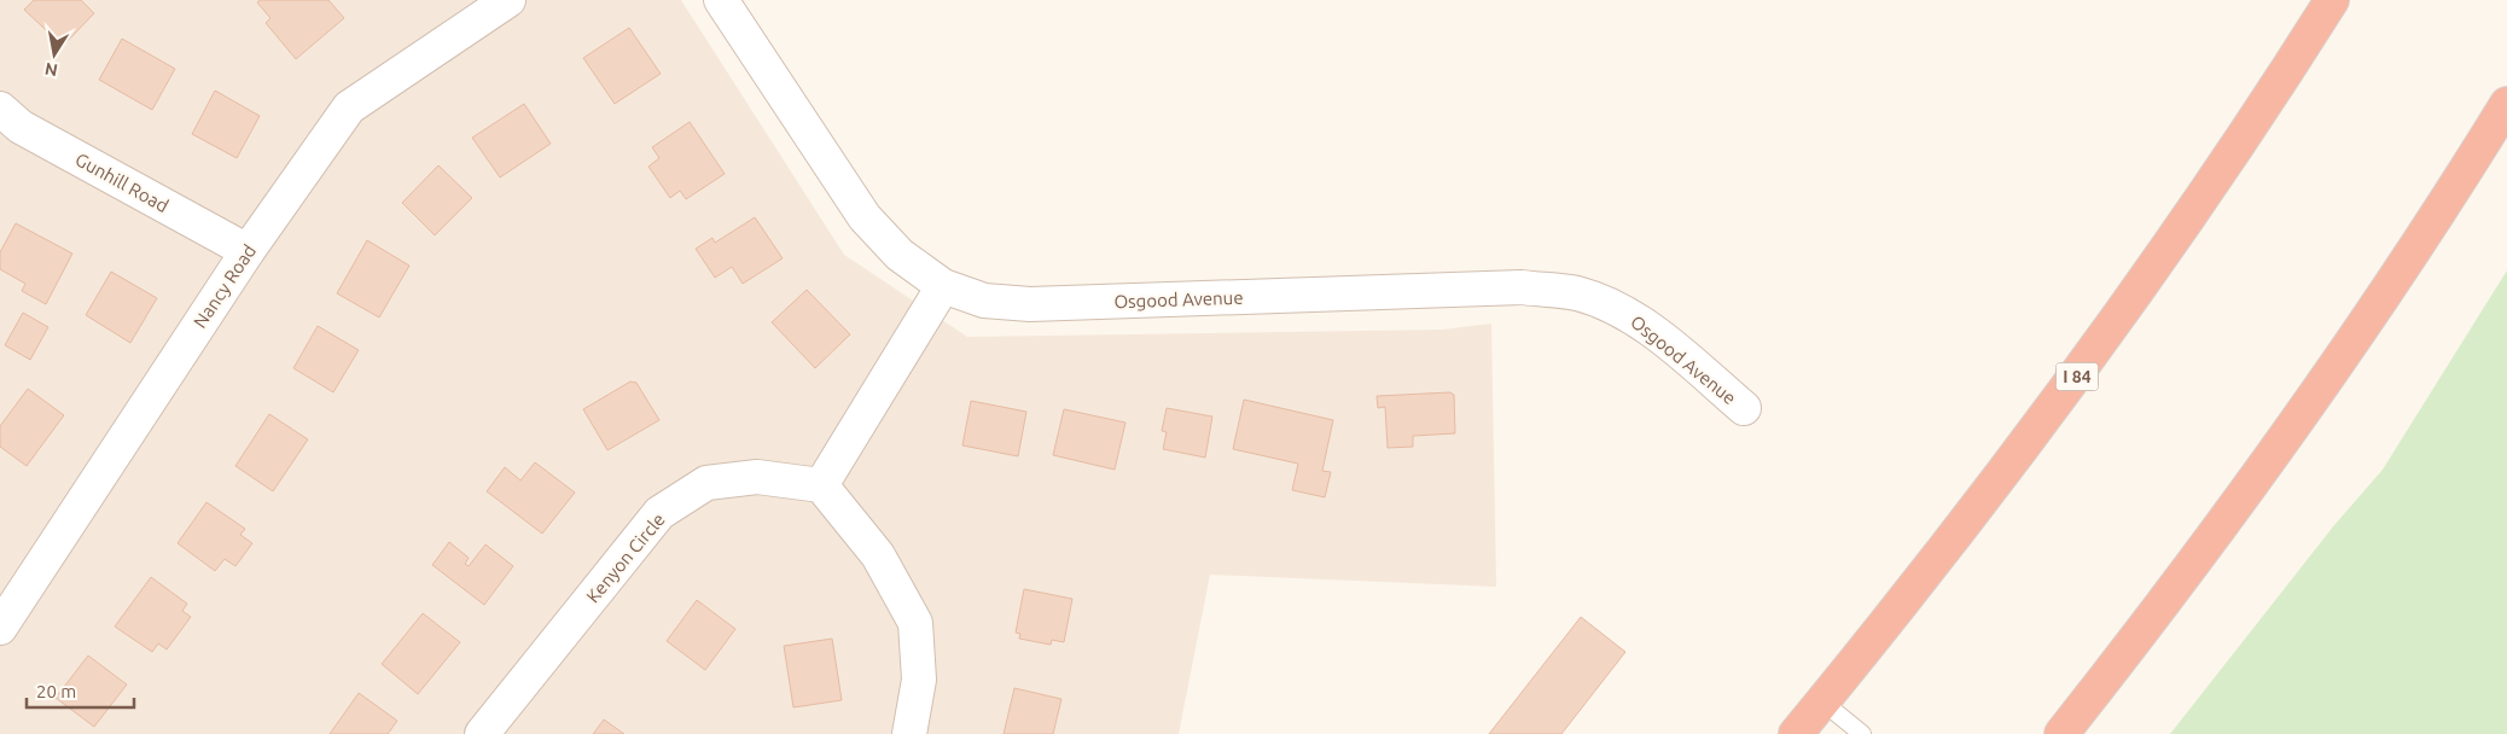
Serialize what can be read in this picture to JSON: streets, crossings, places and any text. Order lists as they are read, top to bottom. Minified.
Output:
{"streets":{"highway":["I 84"],"street":["Gunhill Road","Nancy Road","Osgood Avenue","Kenyon Circle"]},"crossings":[["Gunhill Road","Nancy Road"]],"scale_bar":"20 m","north":"bottom"}
